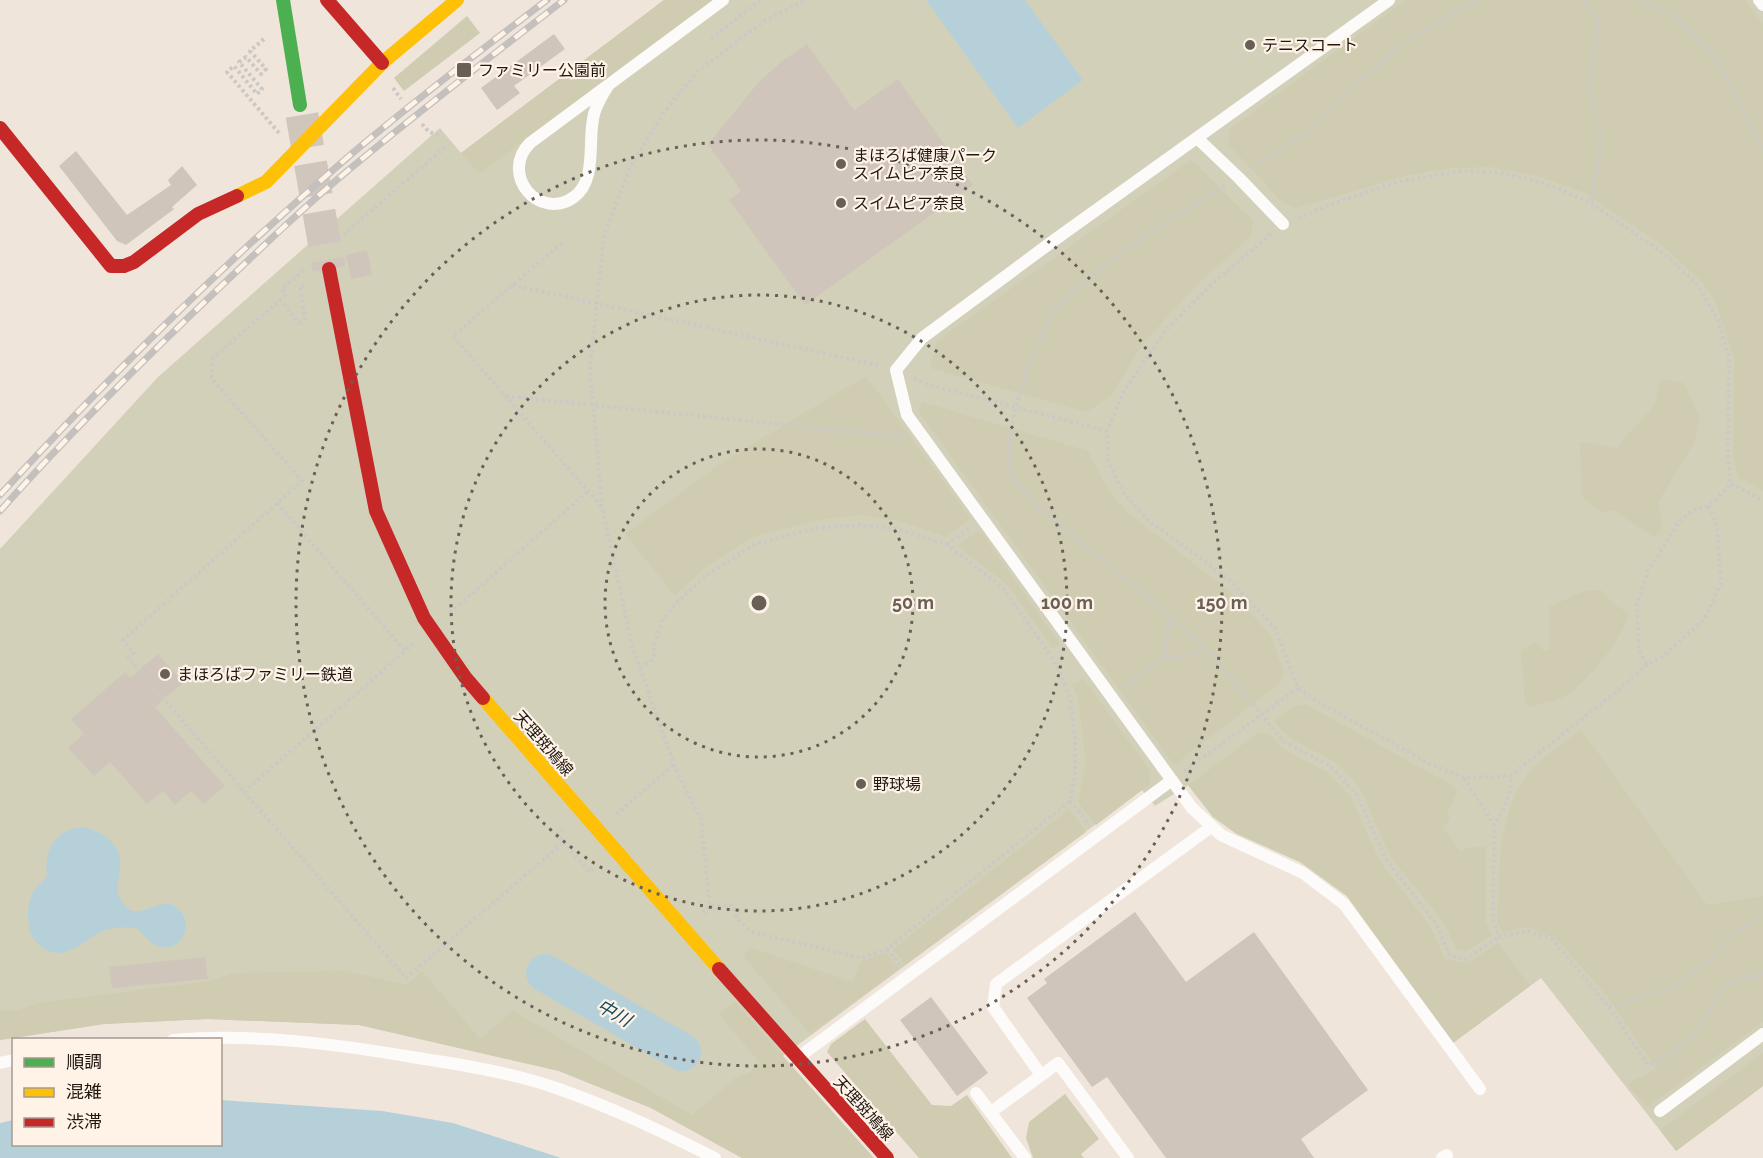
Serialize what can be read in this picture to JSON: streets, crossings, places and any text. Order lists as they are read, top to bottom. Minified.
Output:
{"streets":{"main road":["天理斑鳩線"]},"water":["中川"],"places":{"other":["テニスコート","まほろば健康パーク スイムピア奈良","スイムピア奈良","まほろばファミリー鉄道","野球場"],"transit":["ファミリー公園前"]},"legend":["順調","混雑","渋滞"],"rings":["50 m","100 m","150 m"]}
